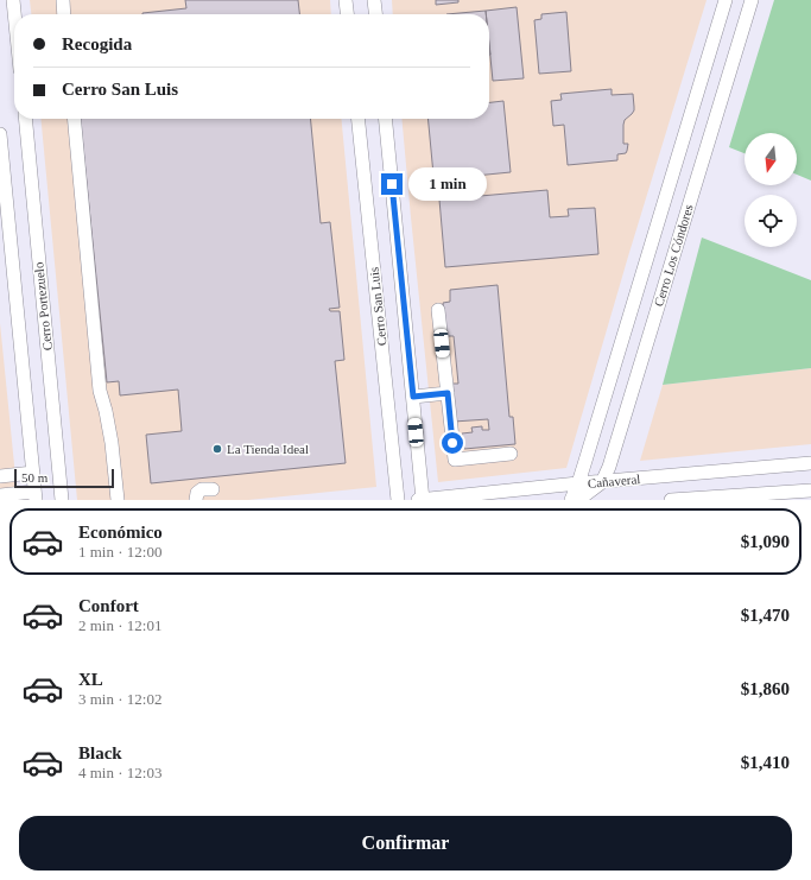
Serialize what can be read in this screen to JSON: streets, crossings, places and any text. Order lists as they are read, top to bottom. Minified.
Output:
{"streets":{"street":["Cerro Los Cóndores","Cerro Portezuelo","Cerro San Luis","Cañaveral"]},"crossings":[["Cerro Los Cóndores","Cañaveral"],["Cerro San Luis","Cañaveral"]],"places":["La Tienda Ideal"],"scale_bar":"50 m","north":"bottom","page":{"banner":["Recogida","Cerro San Luis"],"bubble":"1 min","scale":"50 m","list":[{"name":"Económico","note":"1 min · 12:00","value":"$1,090"},{"name":"Confort","note":"2 min · 12:01","value":"$1,470"},{"name":"XL","note":"3 min · 12:02","value":"$1,860"},{"name":"Black","note":"4 min · 12:03","value":"$1,410"}],"buttons":"Confirmar"}}
